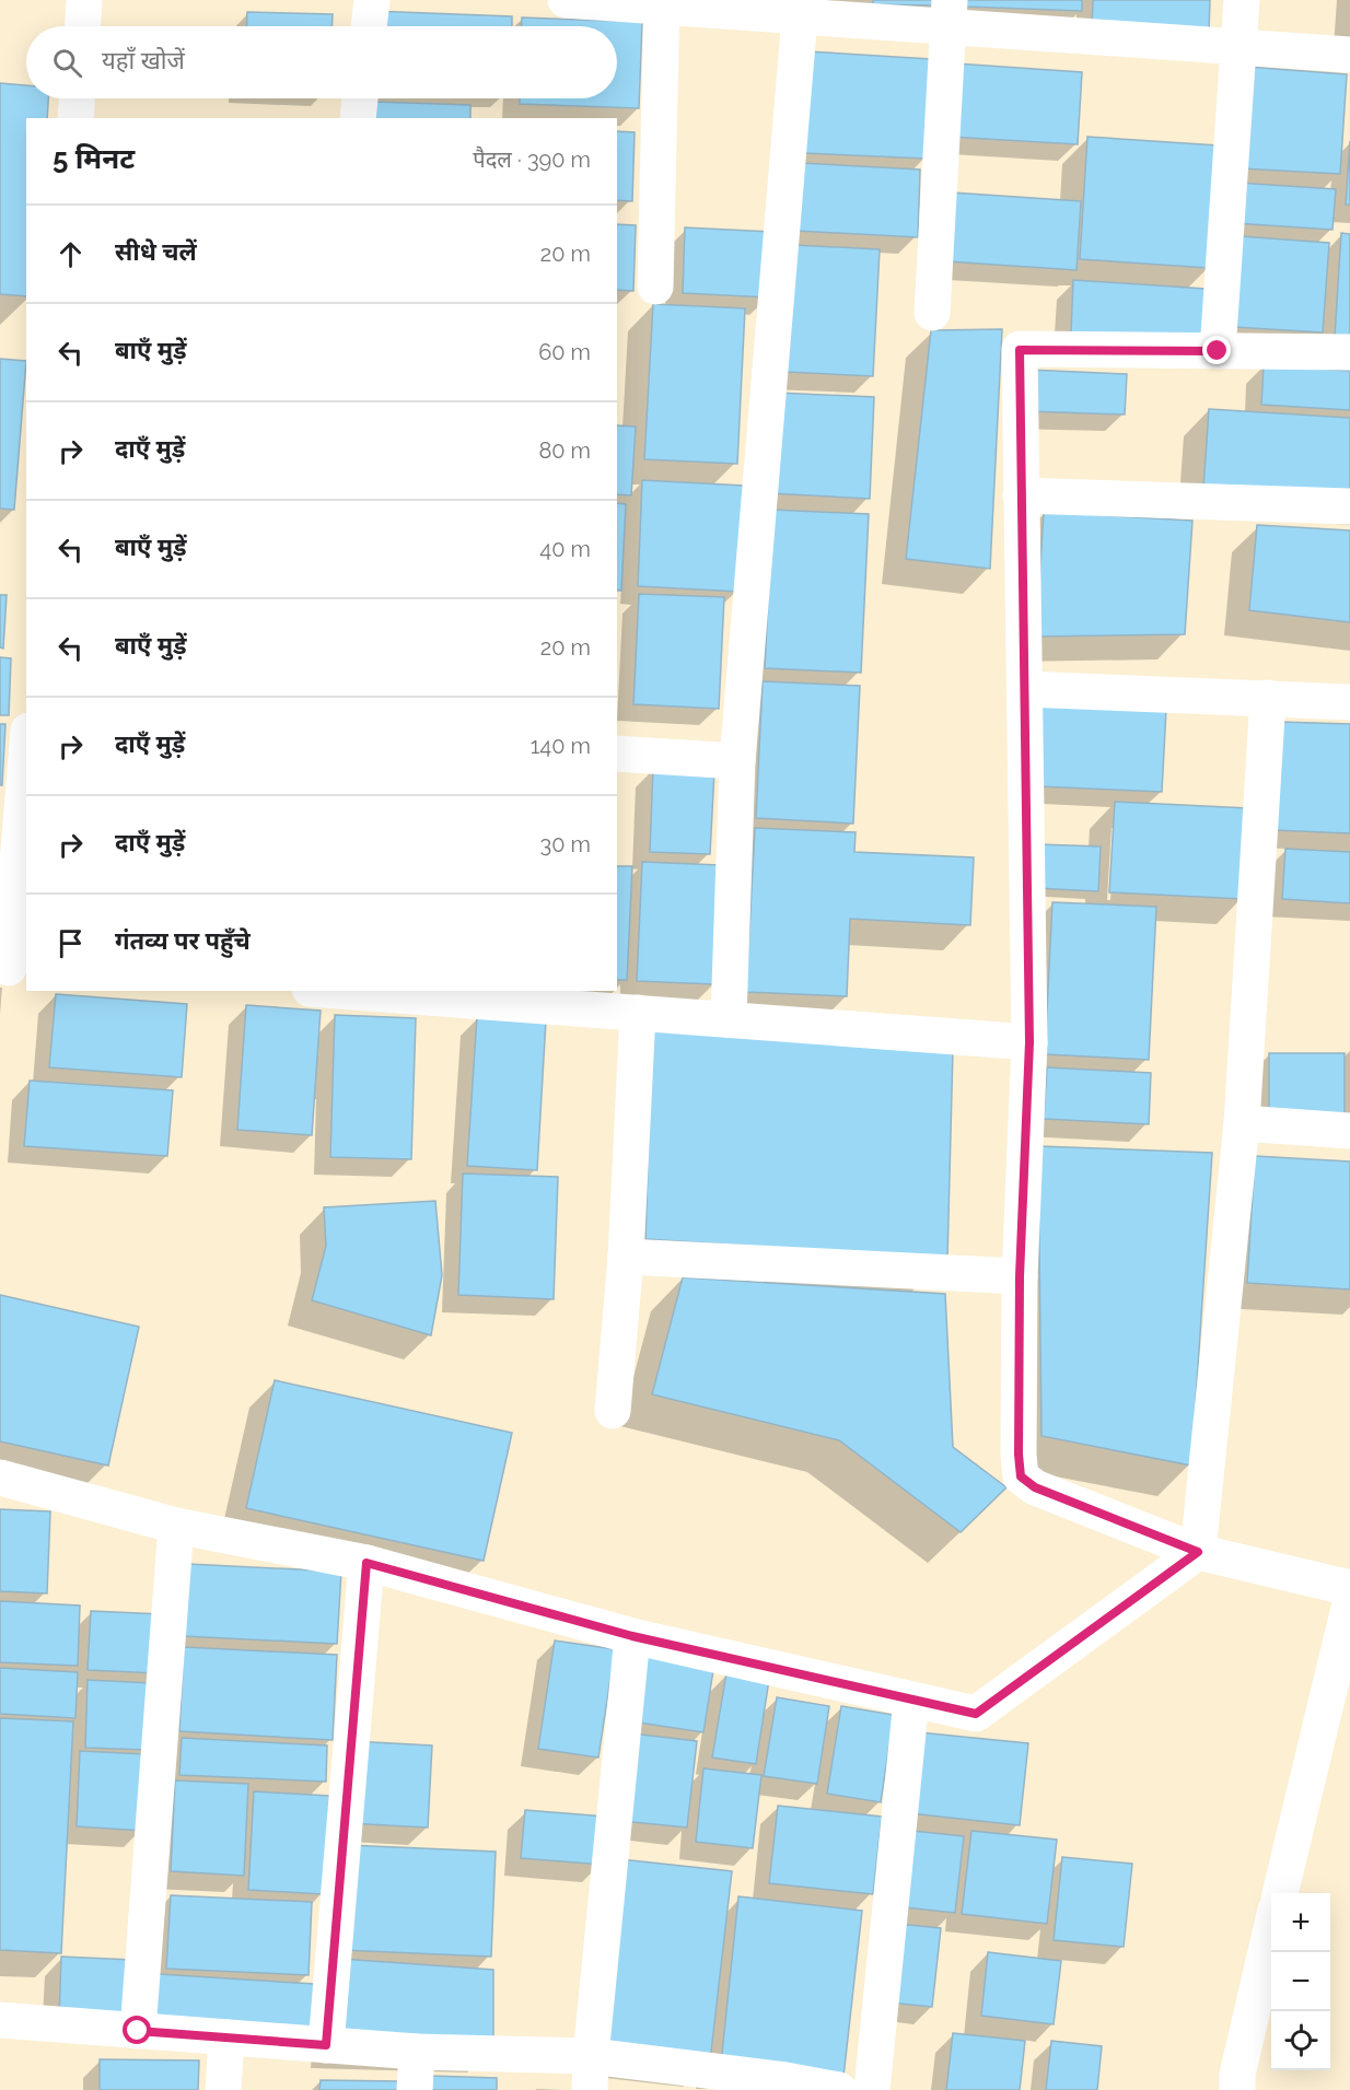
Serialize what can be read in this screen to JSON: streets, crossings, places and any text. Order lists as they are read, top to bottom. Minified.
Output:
{"page":{"search":"यहाँ खोजें","heading":["5 मिनट","पैदल · 390 m"],"list":[["सीधे चलें","20 m"],["बाएँ मुड़ें","60 m"],["दाएँ मुड़ें","80 m"],["बाएँ मुड़ें","40 m"],["बाएँ मुड़ें","20 m"],["दाएँ मुड़ें","140 m"],["दाएँ मुड़ें","30 m"],"गंतव्य पर पहुँचे"],"map_buttons":["+","−"]}}
